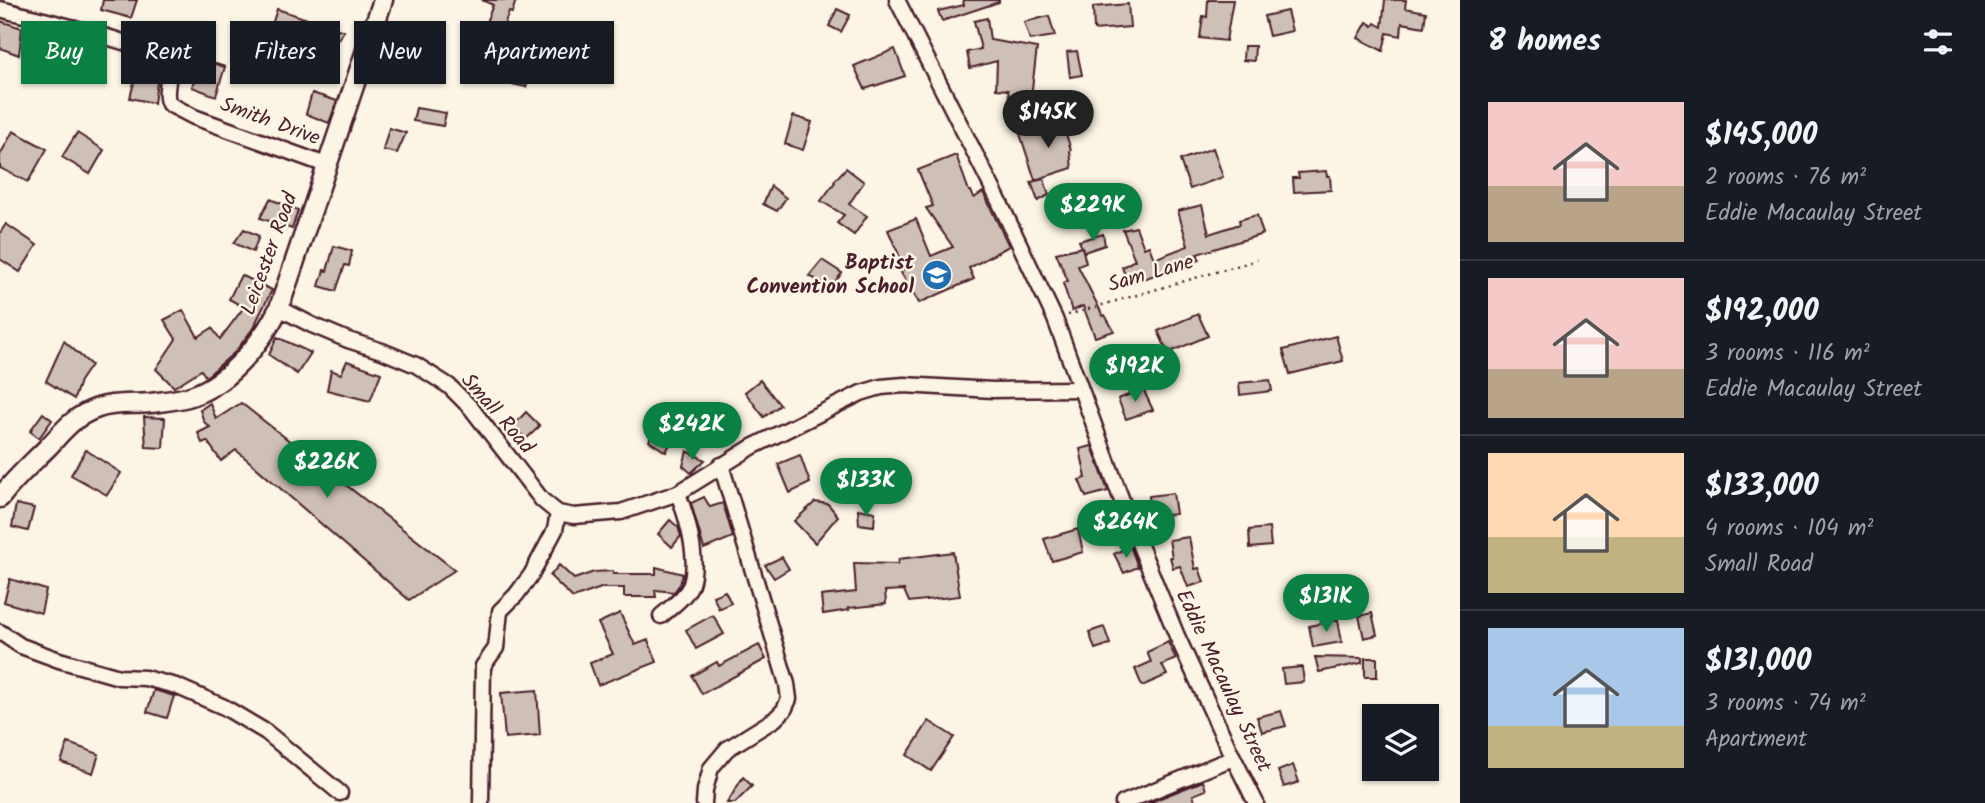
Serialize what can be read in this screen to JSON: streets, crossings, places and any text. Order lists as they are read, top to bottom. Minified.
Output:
{"streets":{"street":["Smith Drive","Leicester Road","Small Road","Eddie Macaulay Street"],"path":["Sam Lane"]},"crossings":[["Smith Drive","Leicester Road"],["Leicester Road","Small Road"],["Sam Lane","Eddie Macaulay Street"]],"places":{"school or university":["Baptist Convention School"]},"page":{"heading":"8 homes","chip":["Buy","Rent","Filters","New","Apartment"],"list":[{"name":"$145,000","note":"2 rooms · 76 m² · Eddie Macaulay Street"},{"name":"$192,000","note":"3 rooms · 116 m² · Eddie Macaulay Street"},{"name":"$133,000","note":"4 rooms · 104 m² · Small Road"},{"name":"$131,000","note":"3 rooms · 74 m² · Apartment"}],"price":["$145K","$229K","$192K","$242K","$226K","$133K","$264K","$131K"]}}
